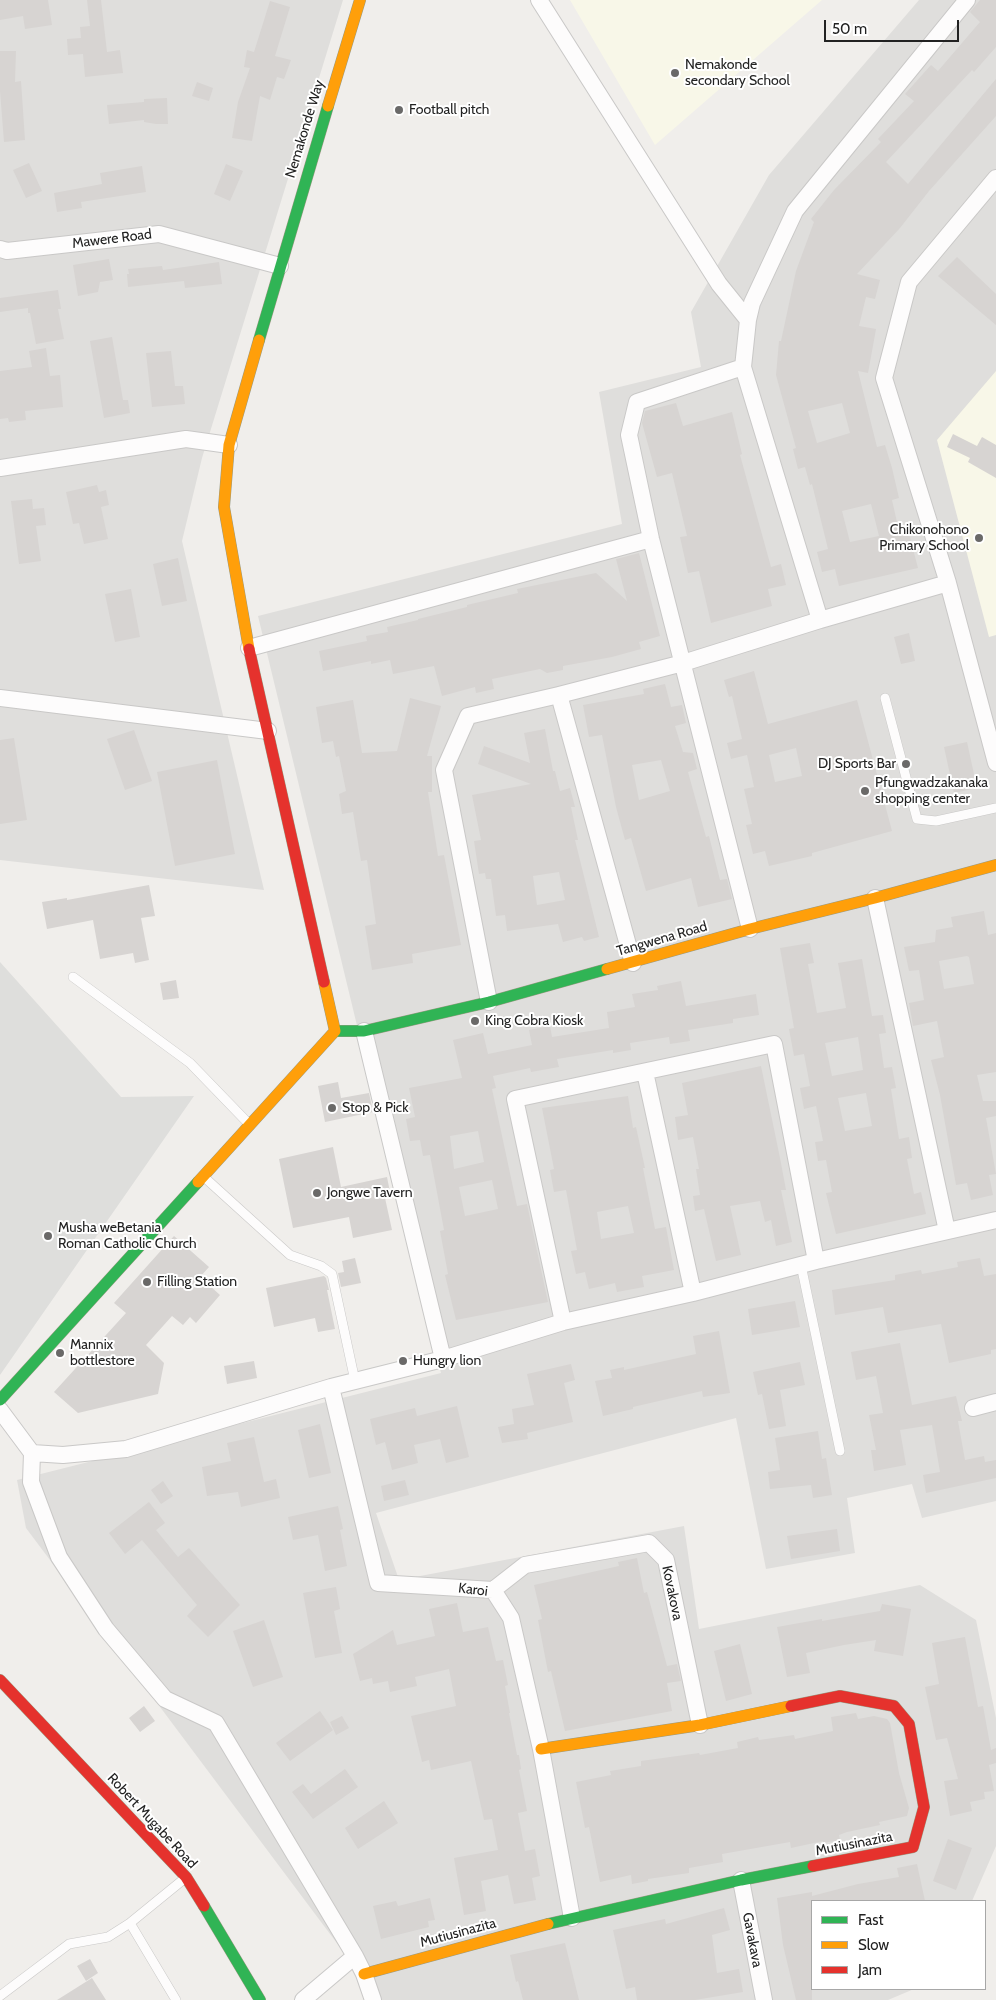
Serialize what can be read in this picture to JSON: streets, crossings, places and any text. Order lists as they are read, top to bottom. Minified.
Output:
{"streets":{"street":["Nemakonde Way","Mawere Road","Tangwena Road","Karoi","Kovakova","Robert Mugabe Road","Mutiusinazita","Gavakava"]},"crossings":[["Nemakonde Way","Mawere Road"],["Nemakonde Way","Tangwena Road"],["Karoi","Kovakova"],["Karoi","Mutiusinazita"],["Kovakova","Mutiusinazita"],["Mutiusinazita","Gavakava"]],"places":["Nemakonde secondary School","Football pitch","Chikonohono Primary School","DJ Sports Bar","Pfungwadzakanaka shopping center","King Cobra Kiosk","Stop & Pick","Jongwe Tavern","Musha weBetania Roman Catholic Church","Filling Station","Mannix bottlestore","Hungry lion"],"legend":["Fast","Slow","Jam"],"scale_bar":"50 m"}
